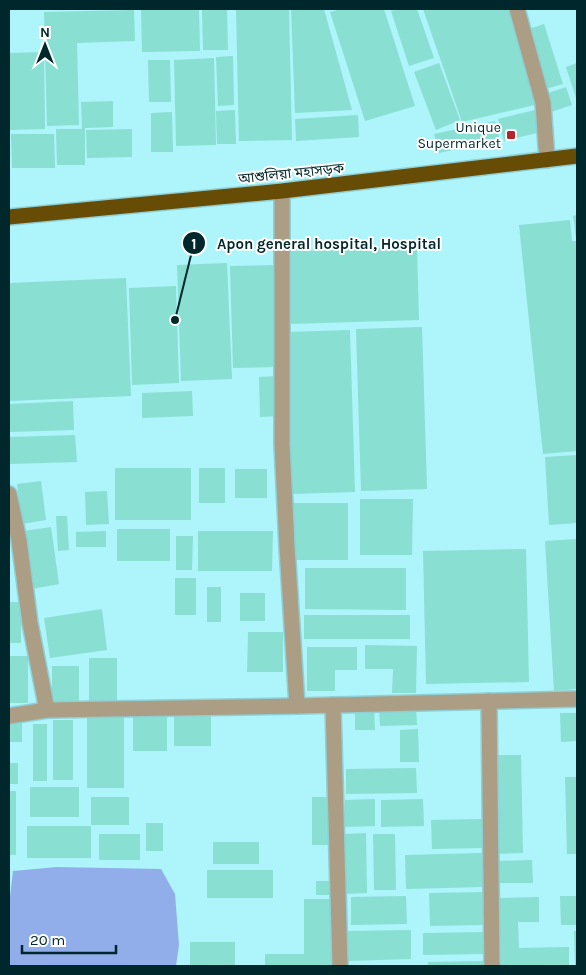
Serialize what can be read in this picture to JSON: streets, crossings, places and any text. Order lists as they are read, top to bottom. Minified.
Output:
{"streets":{"highway":["আশুলিয়া মহাসড়ক"]},"places":{"transit":["Unique Supermarket"],"other":["Apon general hospital, Hospital"]},"scale_bar":"20 m","north":"top"}
